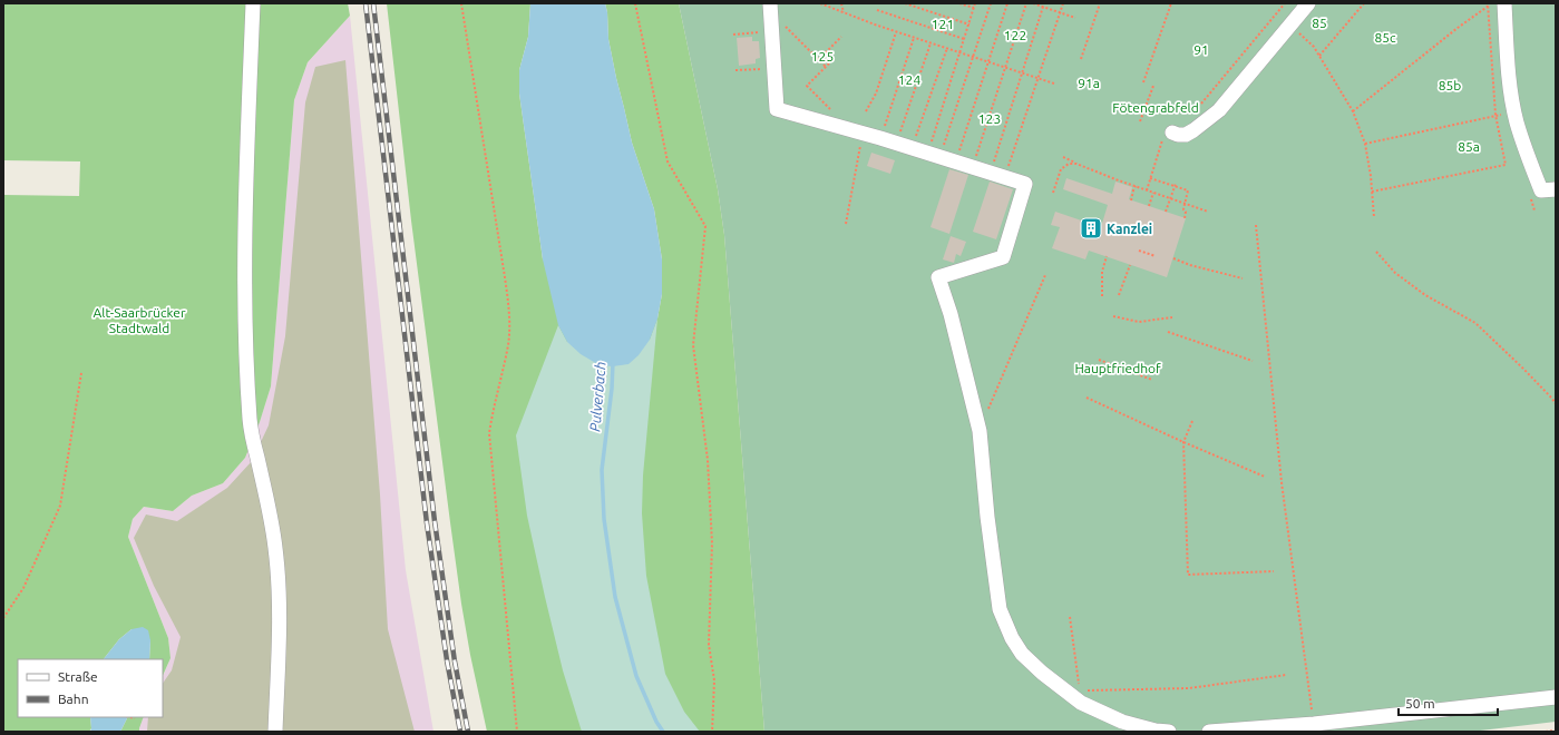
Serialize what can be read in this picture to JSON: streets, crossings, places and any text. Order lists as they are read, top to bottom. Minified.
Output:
{"water":["Pulverbach"],"parks":["85","121","122","85c","91","125","124","91a","85b","Fötengrabfeld","123","85a","Alt-Saarbrücker Stadtwald","Hauptfriedhof"],"places":{"building":["Kanzlei"]},"legend":["Straße","Bahn"],"scale_bar":"50 m"}
